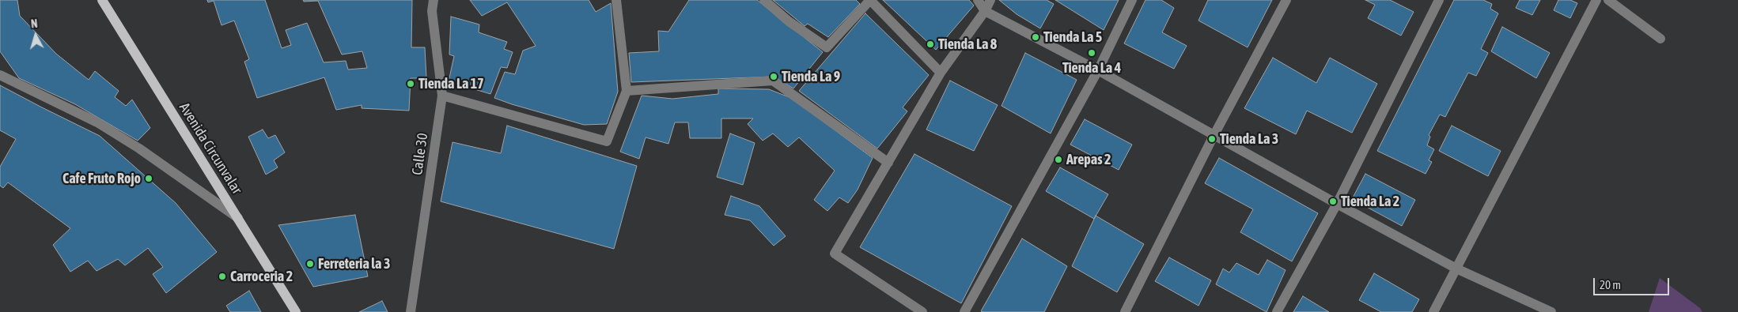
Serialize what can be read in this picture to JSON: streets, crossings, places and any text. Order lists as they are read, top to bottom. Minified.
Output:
{"streets":{"main road":["Avenida Circunvalar"],"street":["Calle 30"]},"places":["Tienda La 5","Tienda La 8","Tienda La 4","Tienda La 9","Tienda La 17","Tienda La 3","Arepas 2","Cafe Fruto Rojo","Tienda La 2","Ferreteria la 3","Carroceria 2"],"scale_bar":"20 m","north":"top"}
